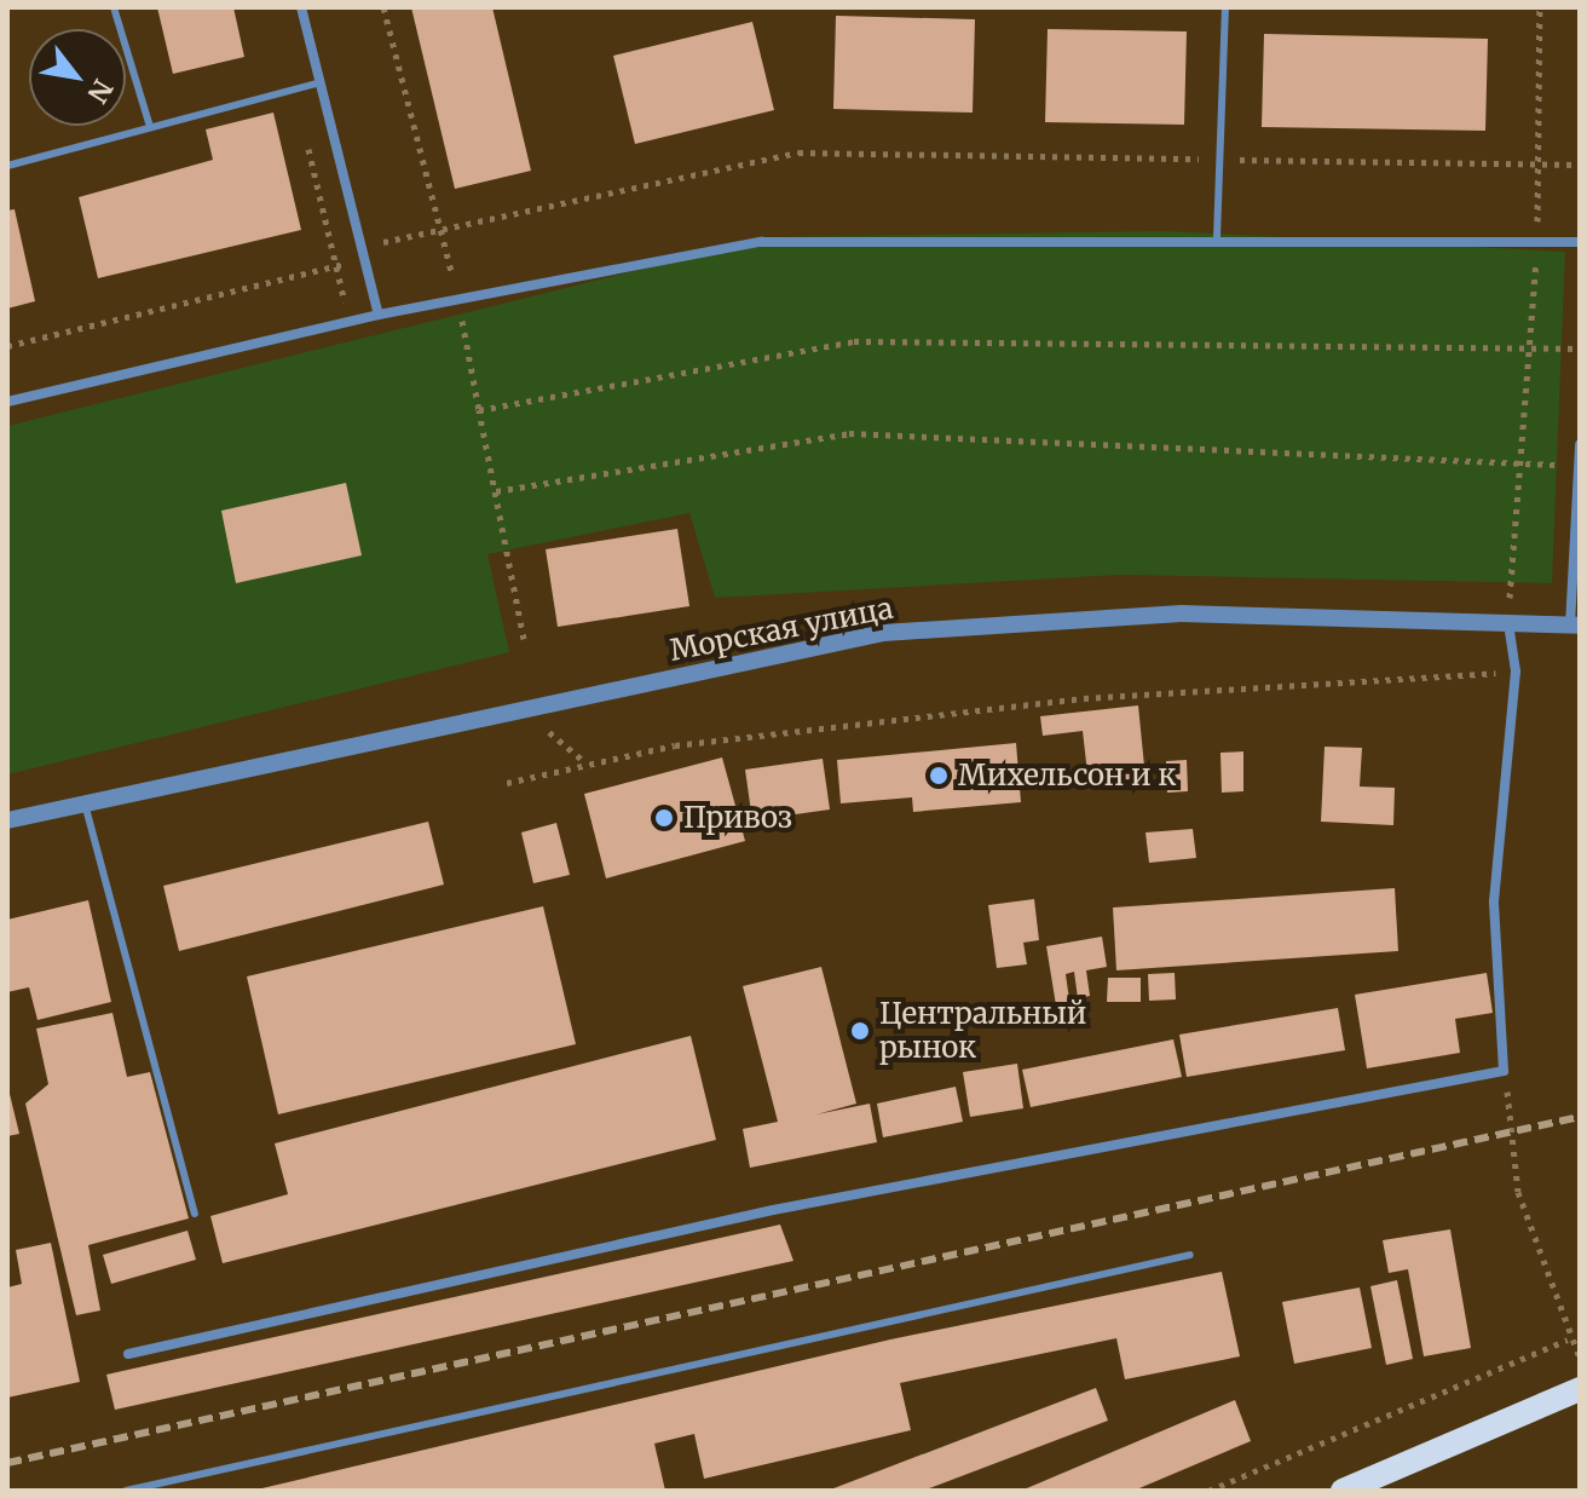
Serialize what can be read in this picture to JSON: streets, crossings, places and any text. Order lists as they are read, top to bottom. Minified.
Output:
{"streets":{"street":["Морская улица"]},"places":["Михельсон и к","Привоз","Центральный рынок"],"north":"bottom right"}
